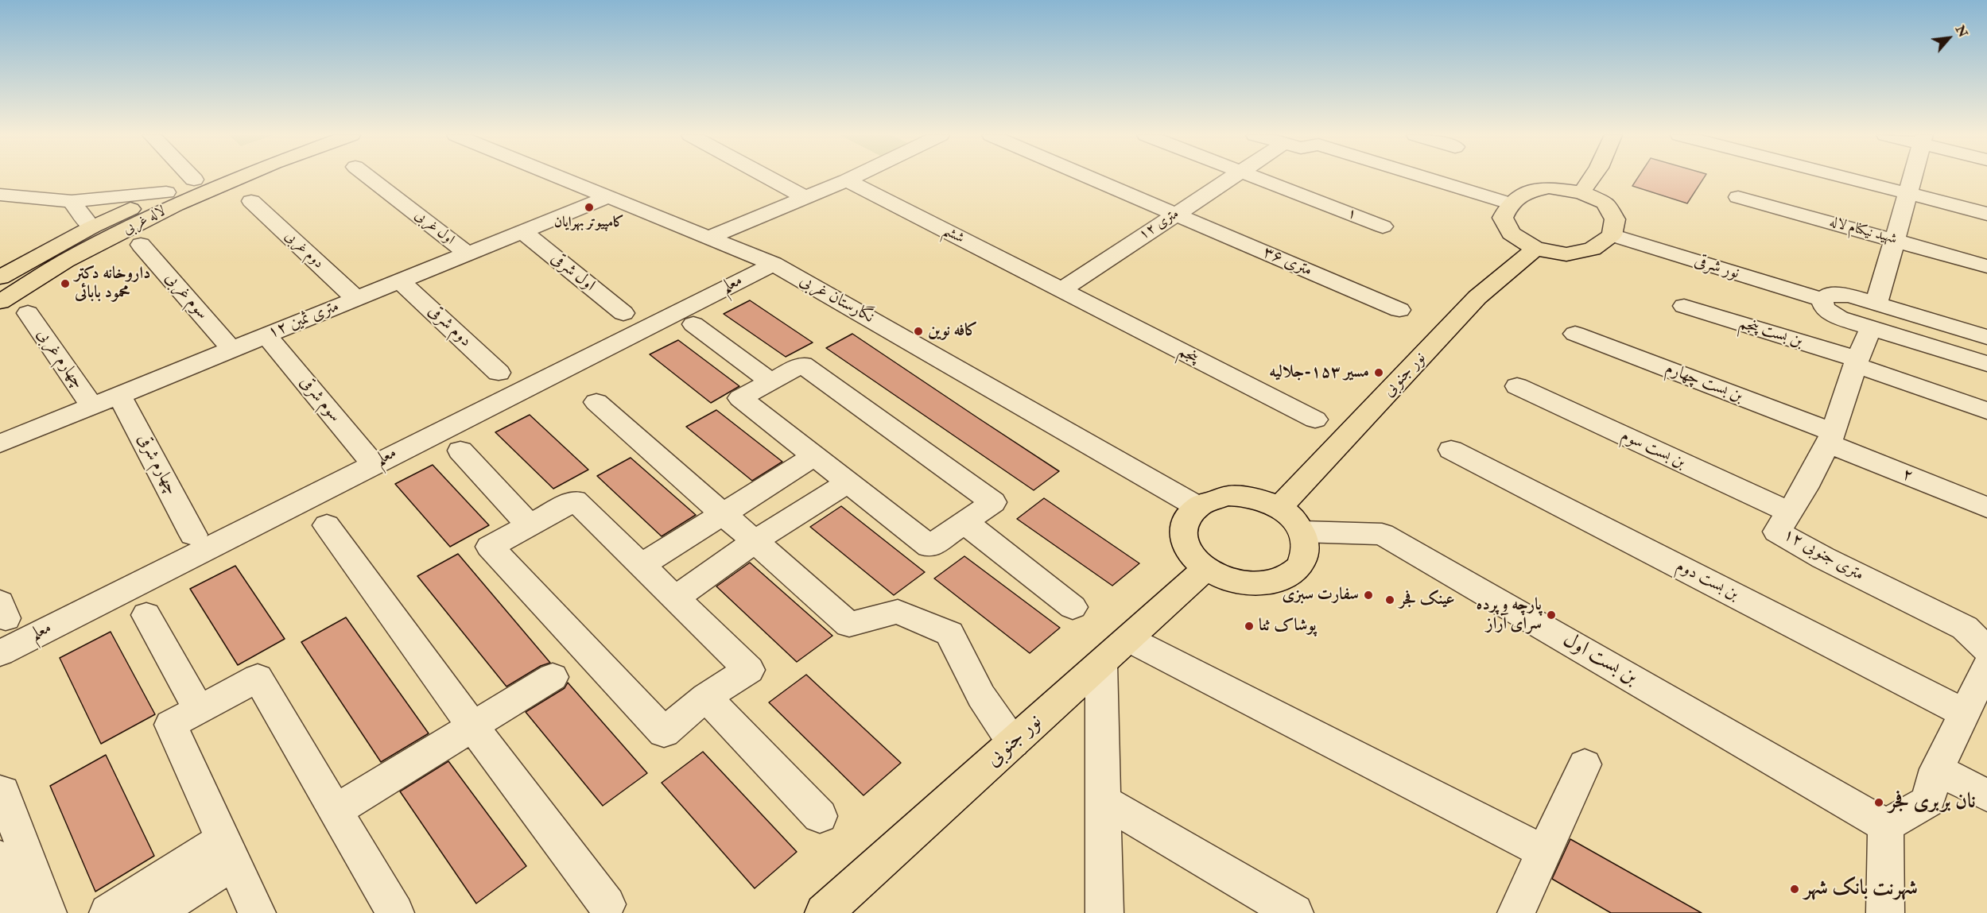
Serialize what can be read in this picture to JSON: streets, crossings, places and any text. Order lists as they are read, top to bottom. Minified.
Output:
{"streets":{"main road":["لاله غربی","نور جنوبی"],"street":["۱","۱۲ متری","اول غربی","شهید نیکنام لاله","ششم","دوم غربی","۳۶ متری","نور شرقی","اول شرقی","معلم","سوم غربی","نگارستان غربی","۱۲ متری ثمین","دوم شرقی","بن بست پنجم","پنجم","چهارم غربی","بن بست چهارم","سوم شرقی","بن بست سوم","چهارم شرقی","۲","۱۲ متری جنوبی","بن بست دوم","بن بست اول"]},"crossings":[["۱۲ متری","ششم"],["۱۲ متری","۳۶ متری"],["۱۲ متری","پنجم"],["اول غربی","۱۲ متری ثمین"],["شهید نیکنام لاله","۱۲ متری جنوبی"],["ششم","پنجم"],["دوم غربی","۱۲ متری ثمین"],["نور شرقی","نور جنوبی"],["نور شرقی","۱۲ متری جنوبی"],["اول شرقی","۱۲ متری ثمین"],["معلم","نگارستان غربی"],["معلم","سوم شرقی"],["سوم غربی","۱۲ متری ثمین"],["نگارستان غربی","۱۲ متری ثمین"],["نگارستان غربی","نور جنوبی"],["نگارستان غربی","بن بست اول"],["۱۲ متری ثمین","دوم شرقی"],["۱۲ متری ثمین","چهارم غربی"],["۱۲ متری ثمین","سوم شرقی"],["۱۲ متری ثمین","چهارم شرقی"],["بن بست پنجم","۱۲ متری جنوبی"],["نور جنوبی","بن بست اول"],["بن بست چهارم","۲"],["بن بست چهارم","۱۲ متری جنوبی"],["بن بست سوم","۱۲ متری جنوبی"],["۲","۱۲ متری جنوبی"]],"places":["کامپیوتر بهرایان","داروخانه دکتر محمود بابائی","کافه نوین","مسیر ۱۵۳-جلالیه","سفارت سبزی","عینک فجر","پارچه و پرده سرای آراز","پوشاک ثنا","نان بربری فجر","شهرنت بانک شهر"],"north":"top right"}
